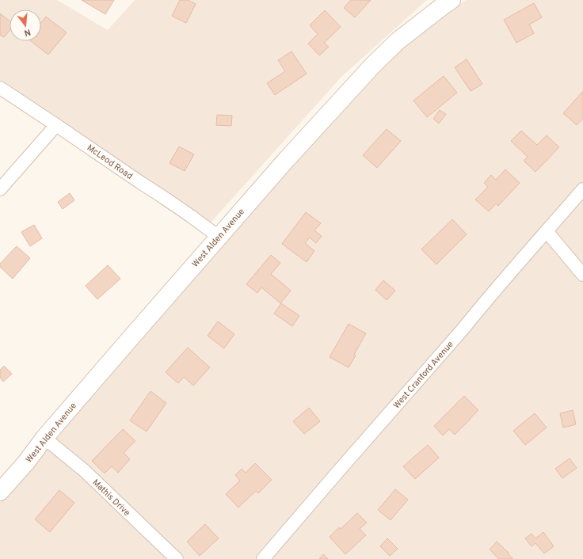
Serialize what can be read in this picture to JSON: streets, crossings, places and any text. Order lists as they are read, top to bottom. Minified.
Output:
{"streets":{"street":["McLeod Road","West Alden Avenue","West Cranford Avenue","Mathis Drive"]},"crossings":[["McLeod Road","West Alden Avenue"],["West Alden Avenue","Mathis Drive"]],"north":"bottom"}
